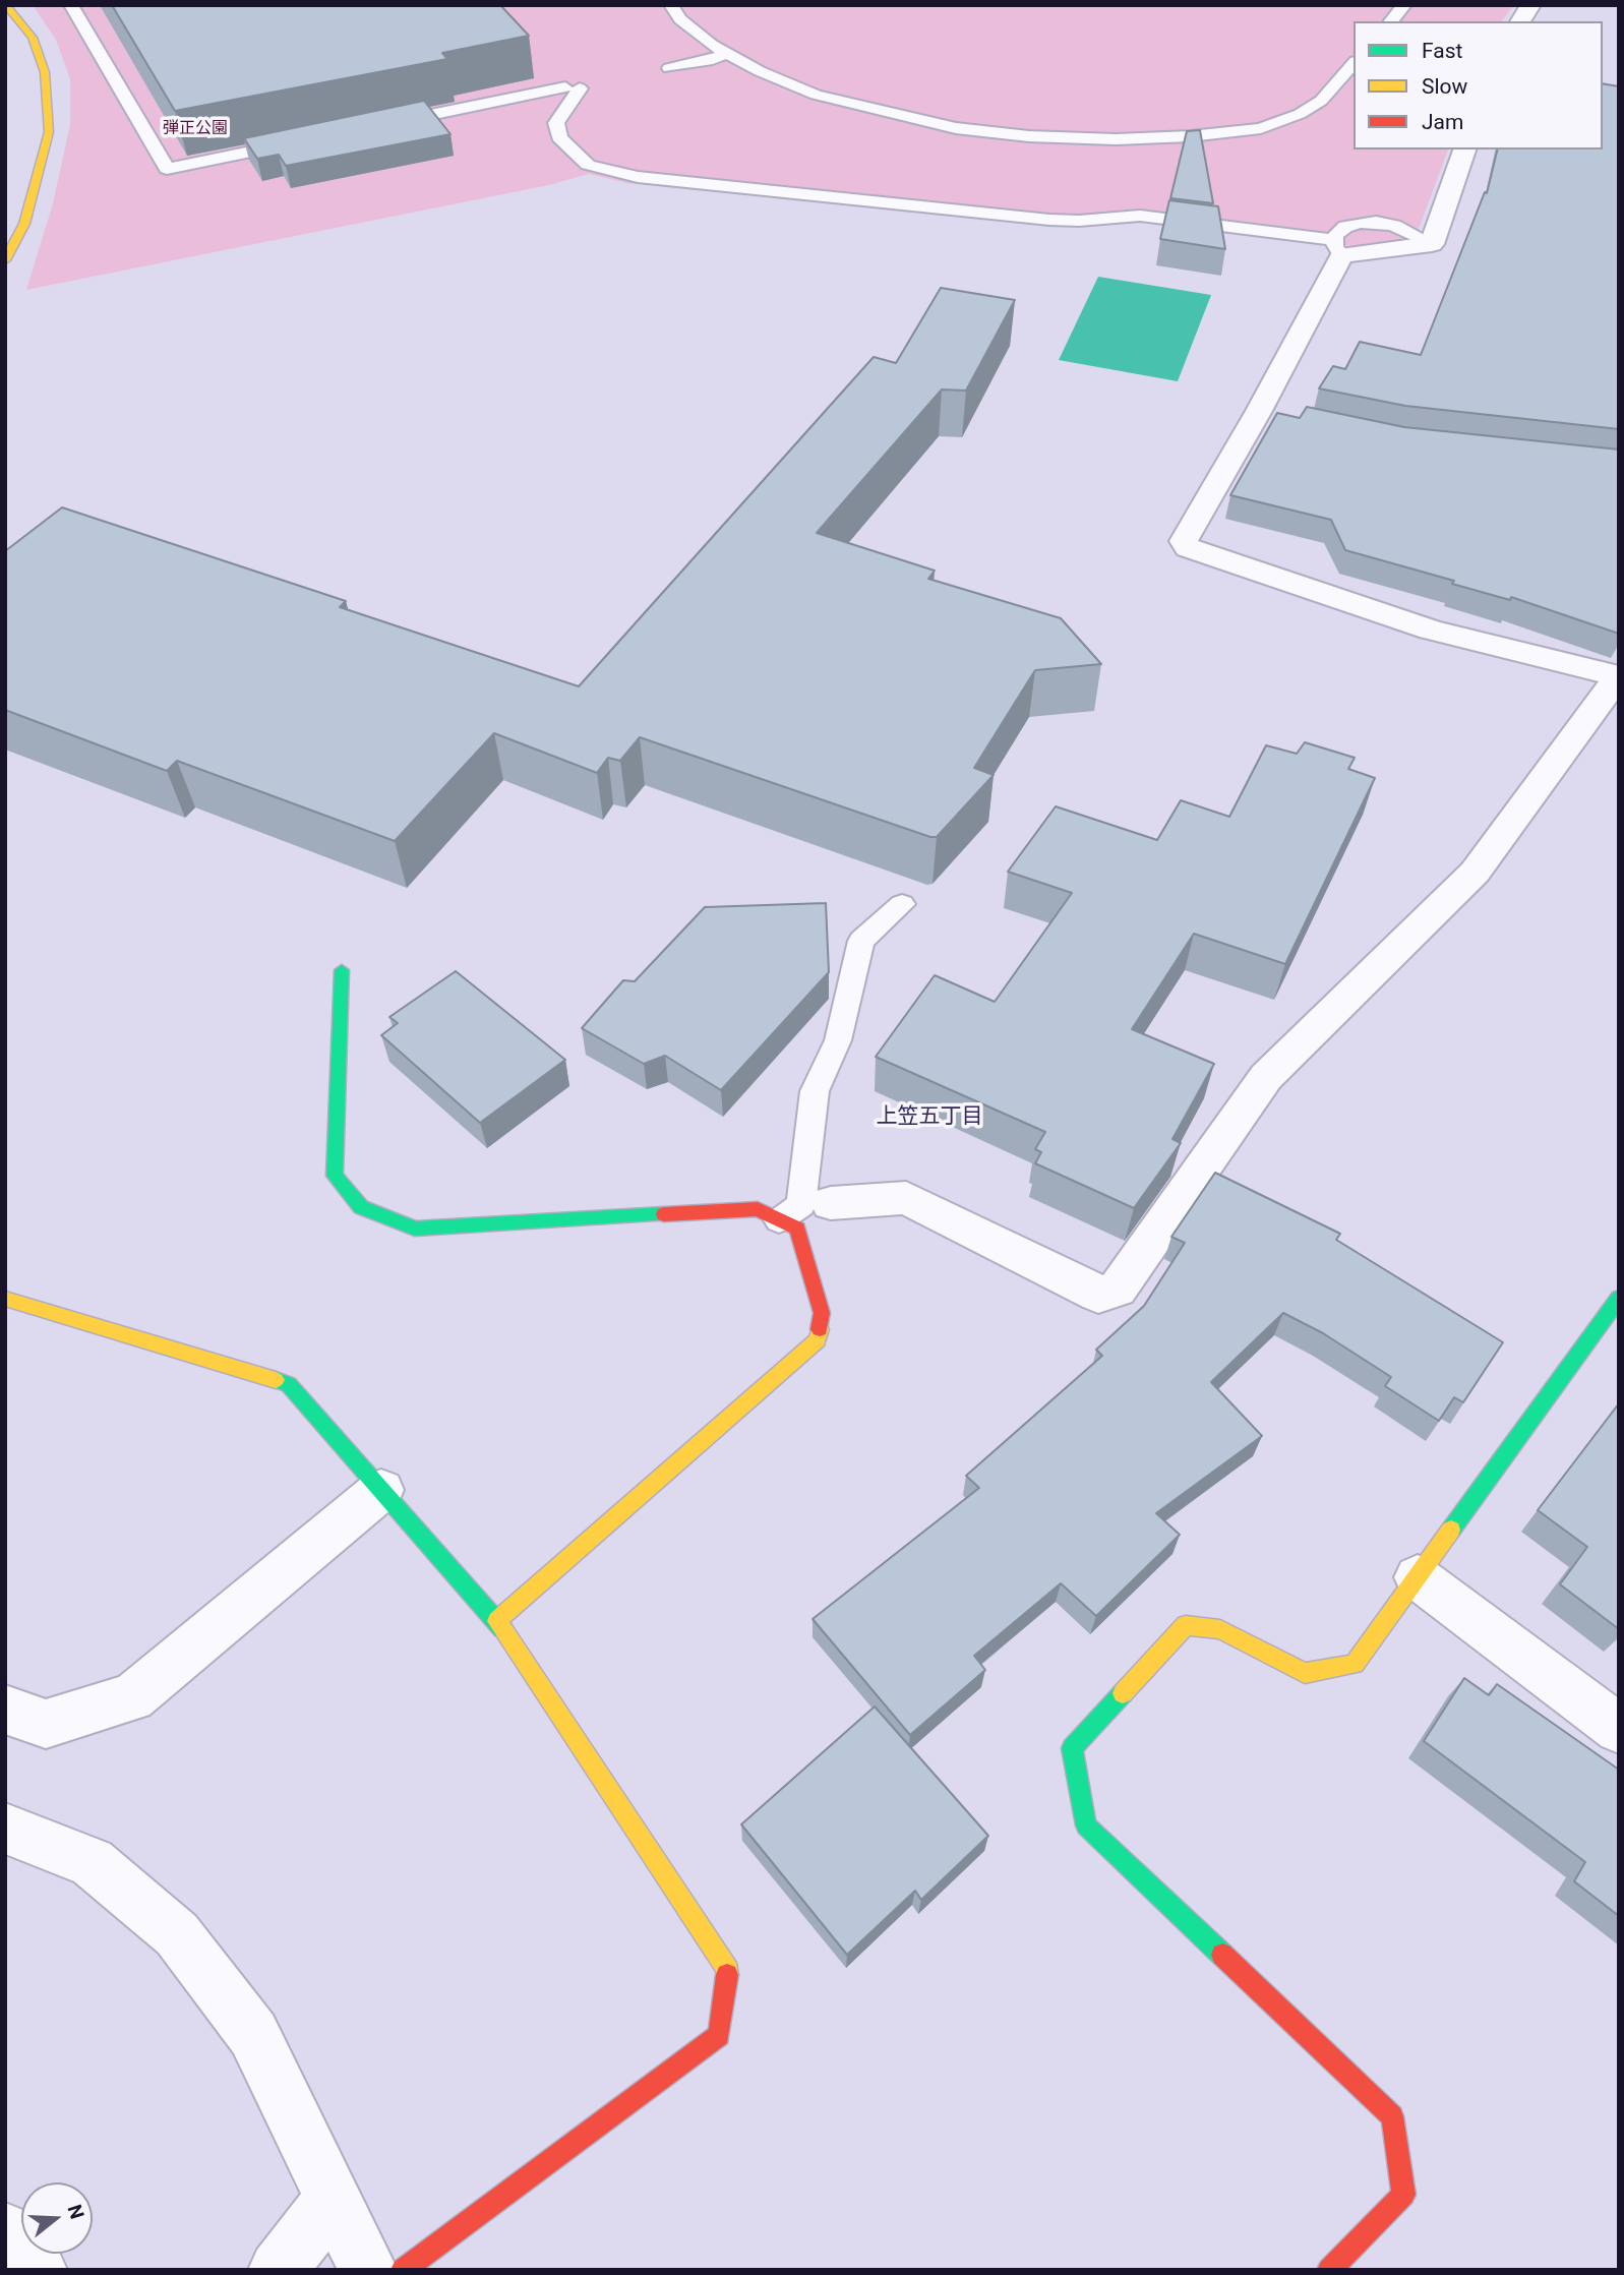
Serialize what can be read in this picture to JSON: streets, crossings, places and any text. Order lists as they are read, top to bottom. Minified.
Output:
{"districts":["上笠五丁目"],"parks":["弾正公園"],"legend":["Fast","Slow","Jam"],"north":"right"}
